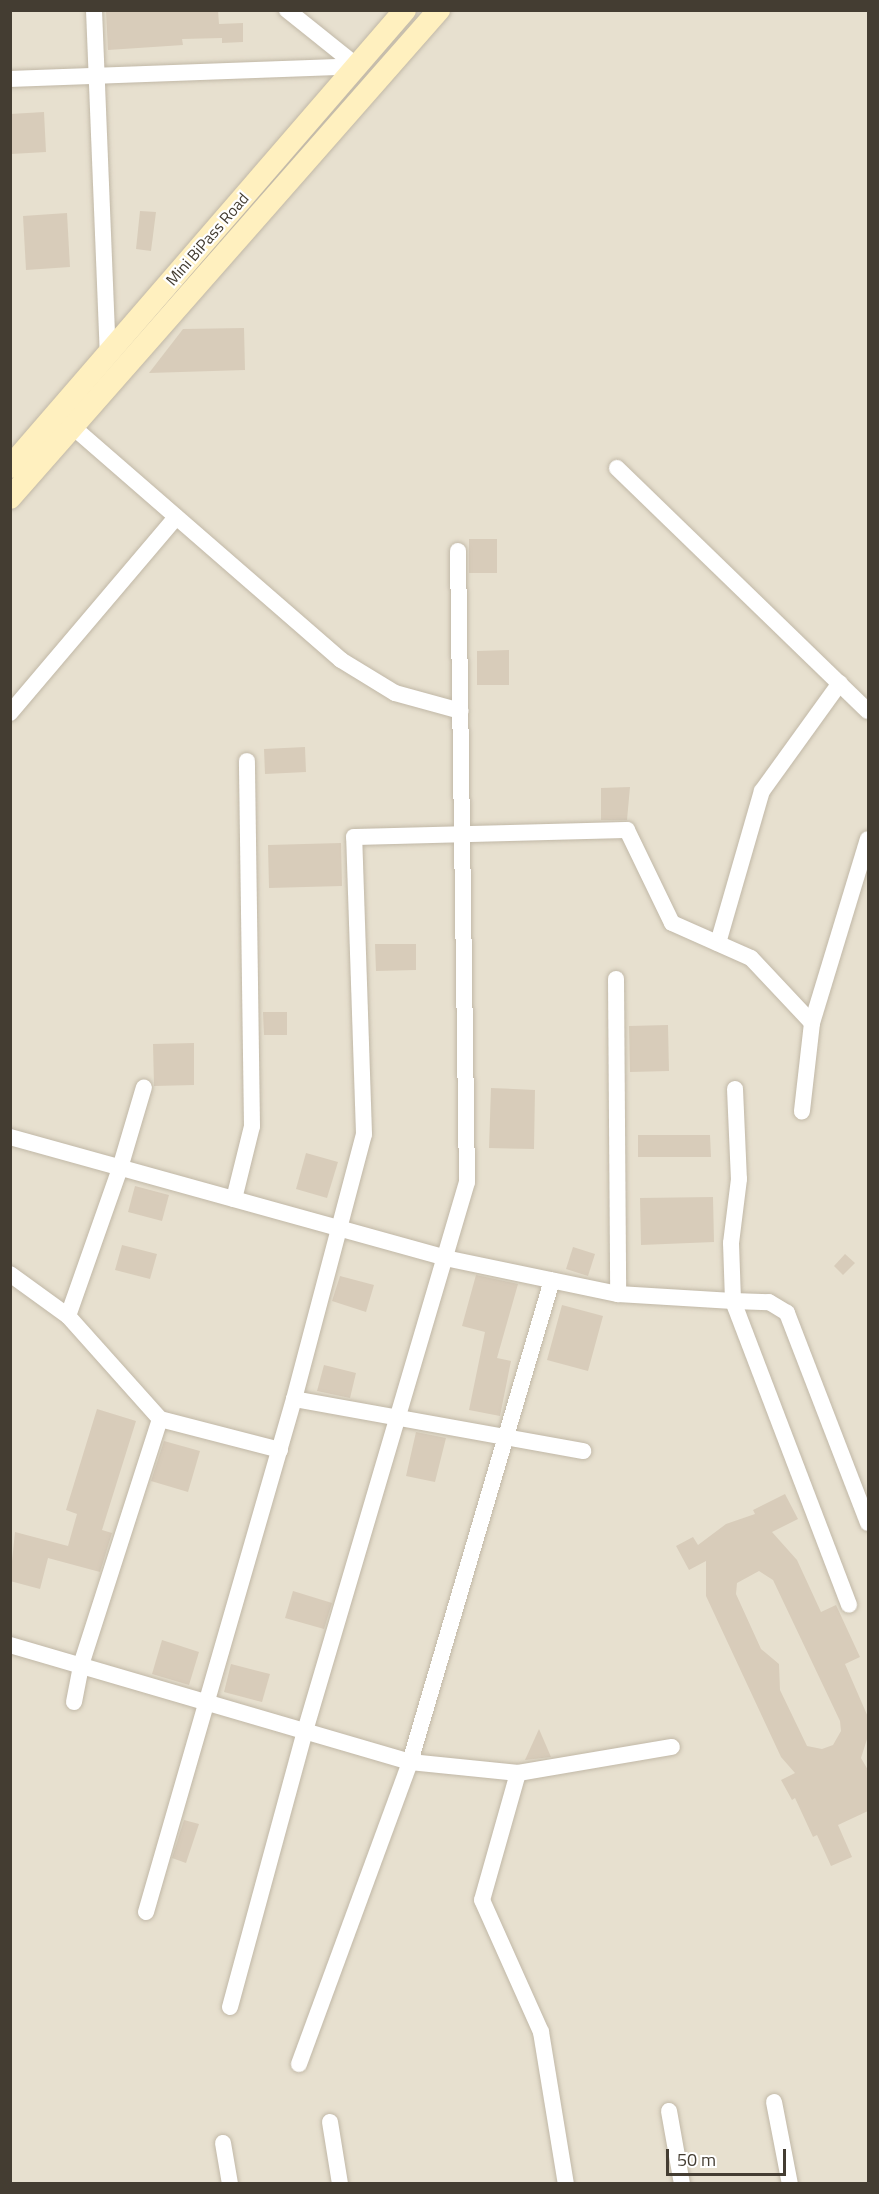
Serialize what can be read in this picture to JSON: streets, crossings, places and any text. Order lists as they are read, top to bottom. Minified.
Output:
{"streets":{"main road":["Mini BiPass Road"]},"scale_bar":"50 m"}
